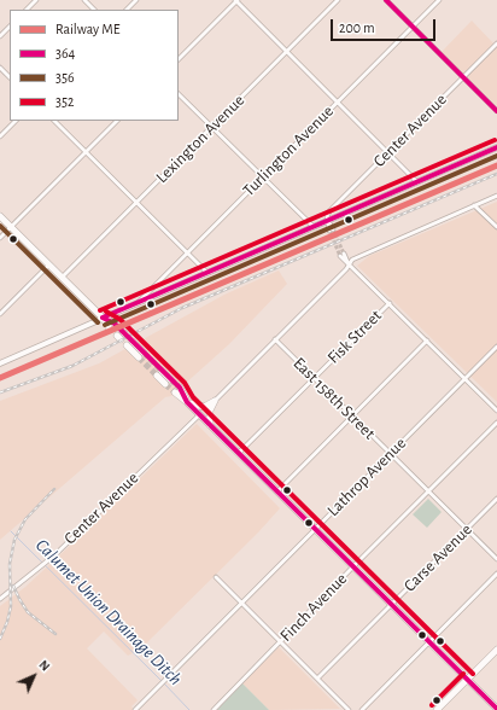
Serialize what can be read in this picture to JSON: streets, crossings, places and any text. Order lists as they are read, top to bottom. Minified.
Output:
{"streets":{"street":["Center Avenue","Lexington Avenue","Turlington Avenue","Fisk Street","East 158th Street","Lathrop Avenue","Carse Avenue","Finch Avenue"]},"crossings":[["Fisk Street","East 158th Street"],["East 158th Street","Lathrop Avenue"],["East 158th Street","Carse Avenue"],["East 158th Street","Finch Avenue"]],"water":["Calumet Union Drainage Ditch"],"lines":["transit line 364","transit line 352","transit line 356","rail line ME"],"legend":["Railway ME","364","356","352"],"scale_bar":"200 m","north":"top right"}
